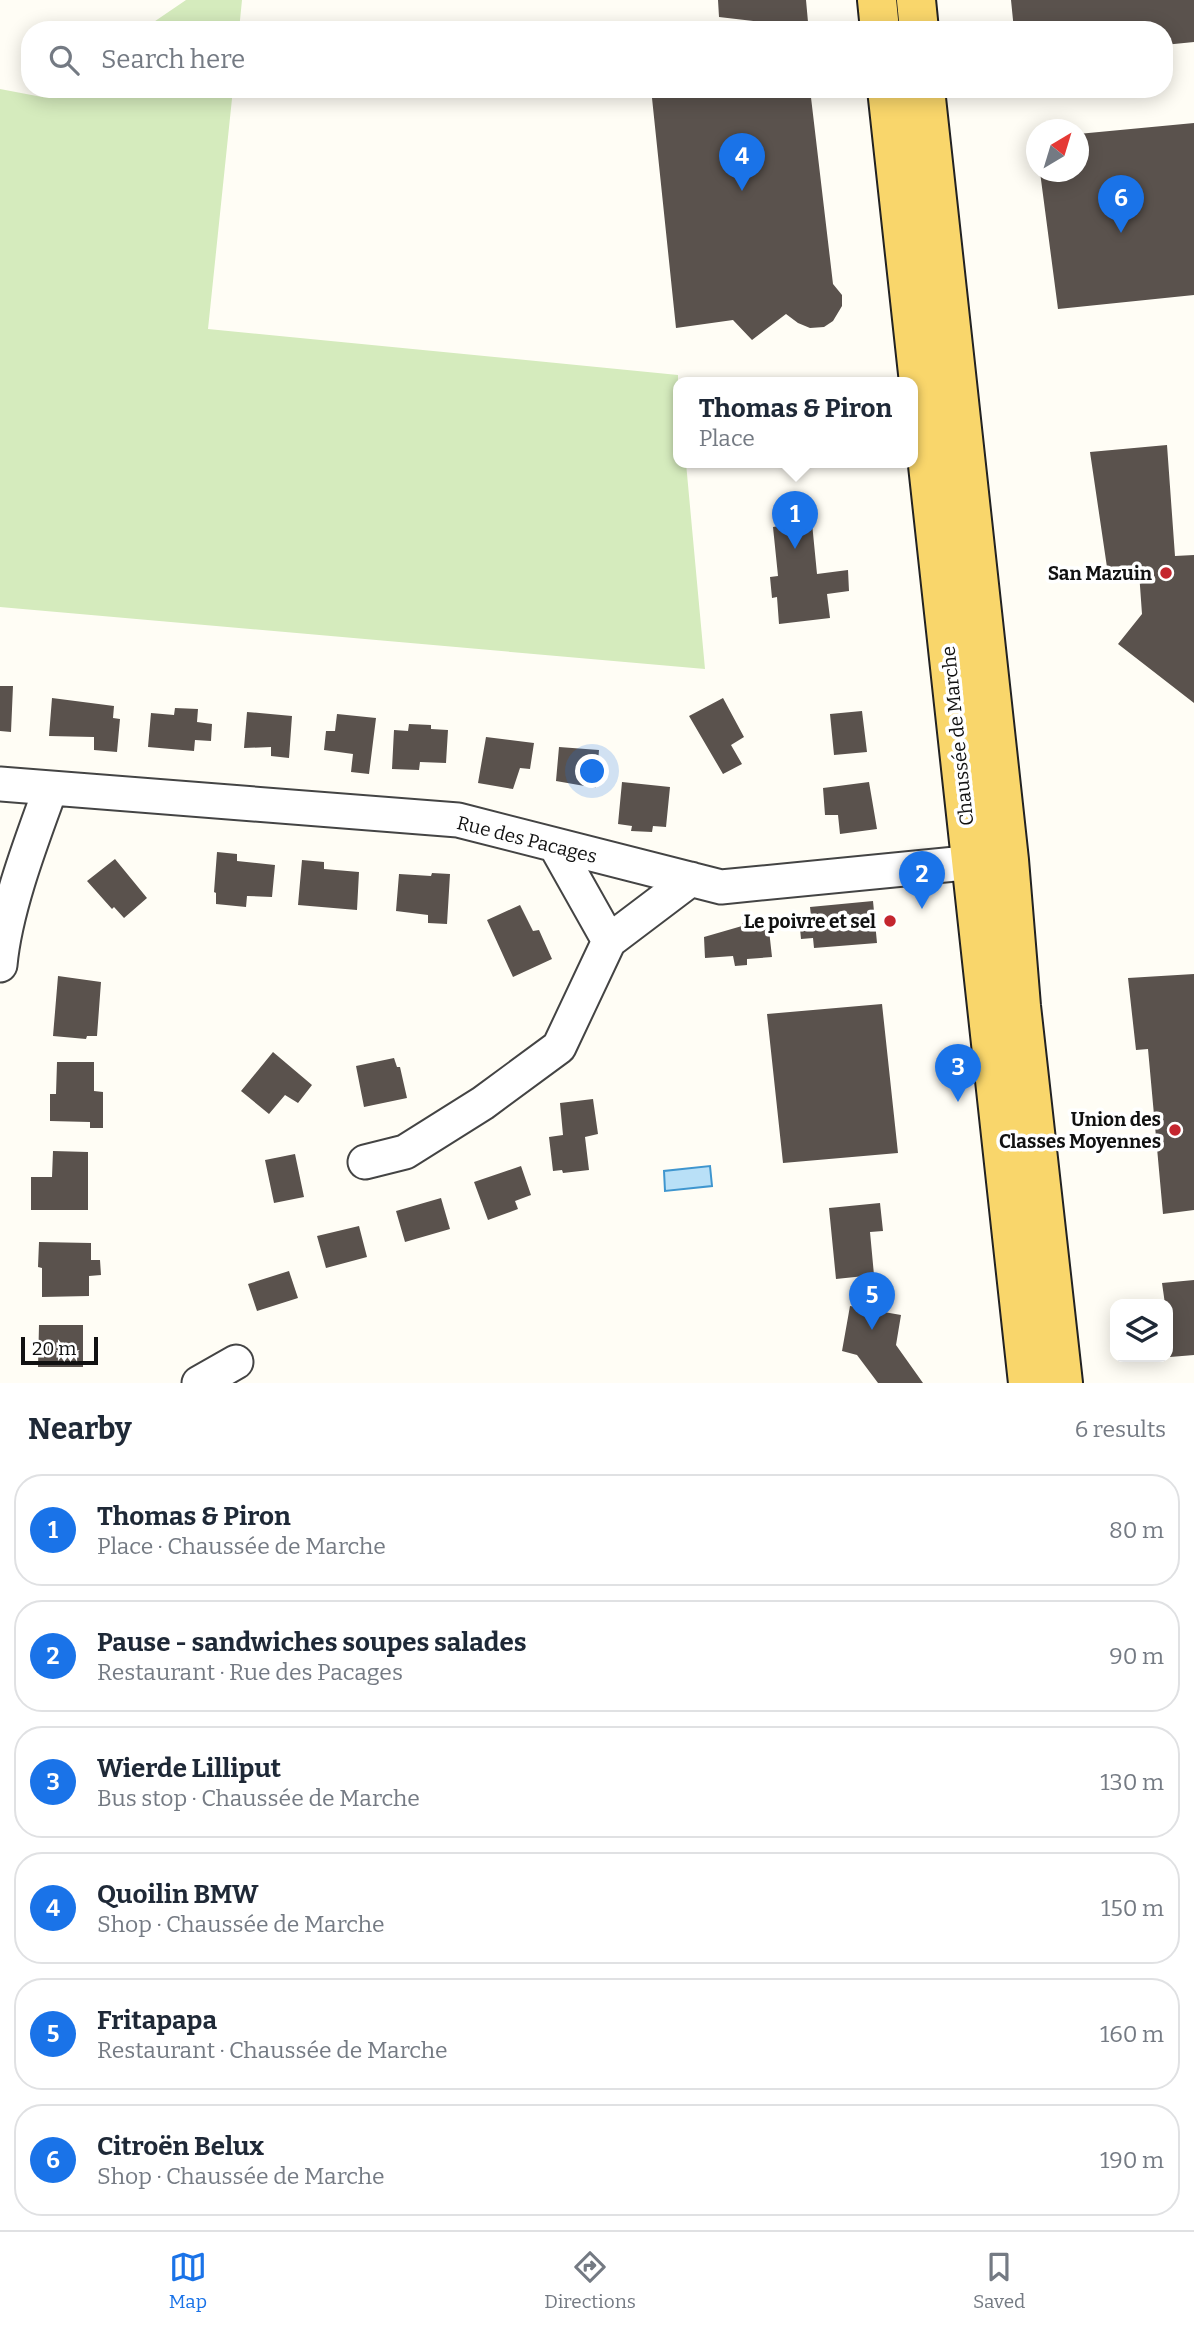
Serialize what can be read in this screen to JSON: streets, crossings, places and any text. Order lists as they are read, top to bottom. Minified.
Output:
{"streets":{"main road":["Chaussée de Marche"],"street":["Rue des Pacages"]},"crossings":[["Chaussée de Marche","Rue des Pacages"]],"places":["San Mazuin","Le poivre et sel","Union des Classes Moyennes"],"scale_bar":"20 m","north":"top right","page":{"search":"Search here","pins":["4","6","1","2","3","5"],"popup":["Thomas & Piron","Place"],"scale":"20 m","heading":["Nearby","6 results"],"list":[{"mark":"1","name":"Thomas & Piron","note":"Place · Chaussée de Marche","value":"80 m"},{"mark":"2","name":"Pause - sandwiches soupes salades","note":"Restaurant · Rue des Pacages","value":"90 m"},{"mark":"3","name":"Wierde Lilliput","note":"Bus stop · Chaussée de Marche","value":"130 m"},{"mark":"4","name":"Quoilin BMW","note":"Shop · Chaussée de Marche","value":"150 m"},{"mark":"5","name":"Fritapapa","note":"Restaurant · Chaussée de Marche","value":"160 m"},{"mark":"6","name":"Citroën Belux","note":"Shop · Chaussée de Marche","value":"190 m"}],"nav":["Map","Directions","Saved"]}}
